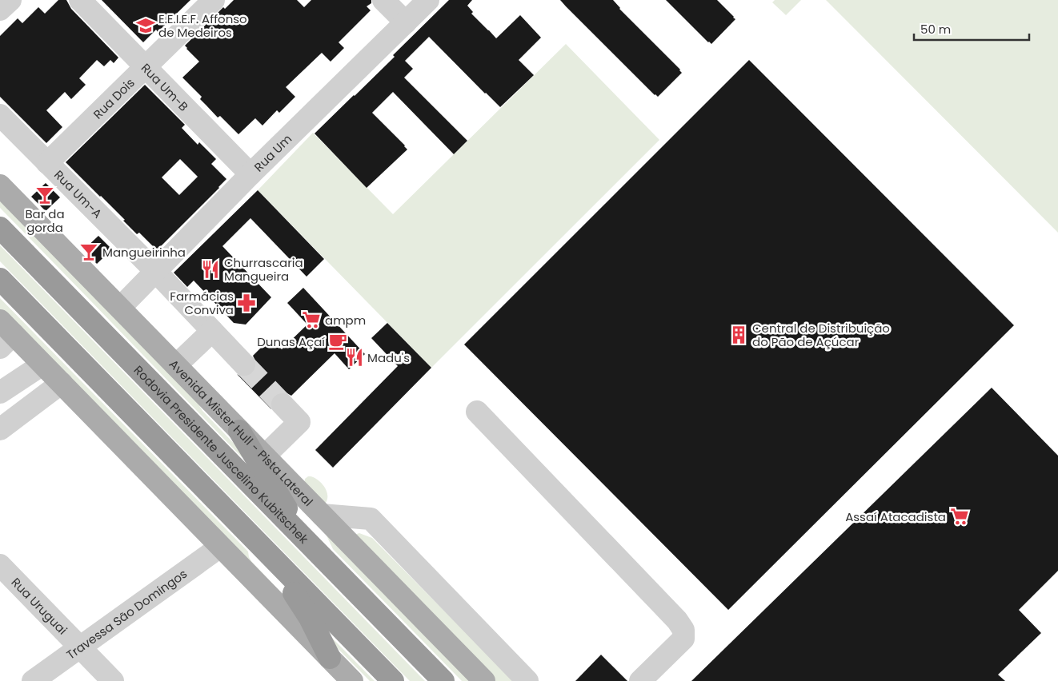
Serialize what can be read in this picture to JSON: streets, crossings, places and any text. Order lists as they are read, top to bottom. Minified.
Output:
{"streets":{"highway":["Rodovia Presidente Juscelino Kubitschek"],"main road":["Avenida Mister Hull - Pista Lateral"],"street":["Rua Um-B","Rua Dois","Rua Um","Rua Um-A","Rua Uruguai","Travessa São Domingos"]},"crossings":[["Rua Um-B","Rua Dois"],["Rua Um-B","Rua Um"],["Rua Dois","Rua Um-A"],["Rua Um","Rua Um-A"],["Rua Um","Avenida Mister Hull - Pista Lateral"],["Rua Uruguai","Travessa São Domingos"]],"places":{"school or university":["E.E.I.E.F. Affonso de Medeiros"],"bar":["Bar da gorda","Mangueirinha"],"restaurant":["Churrascaria Mangueira","Madu's"],"pharmacy":["Farmácias Conviva"],"supermarket":["ampm","Assaí Atacadista"],"building":["Central de Distribuição do Pão de Açúcar"],"cafe":["Dunas Açaí"]},"scale_bar":"50 m"}
